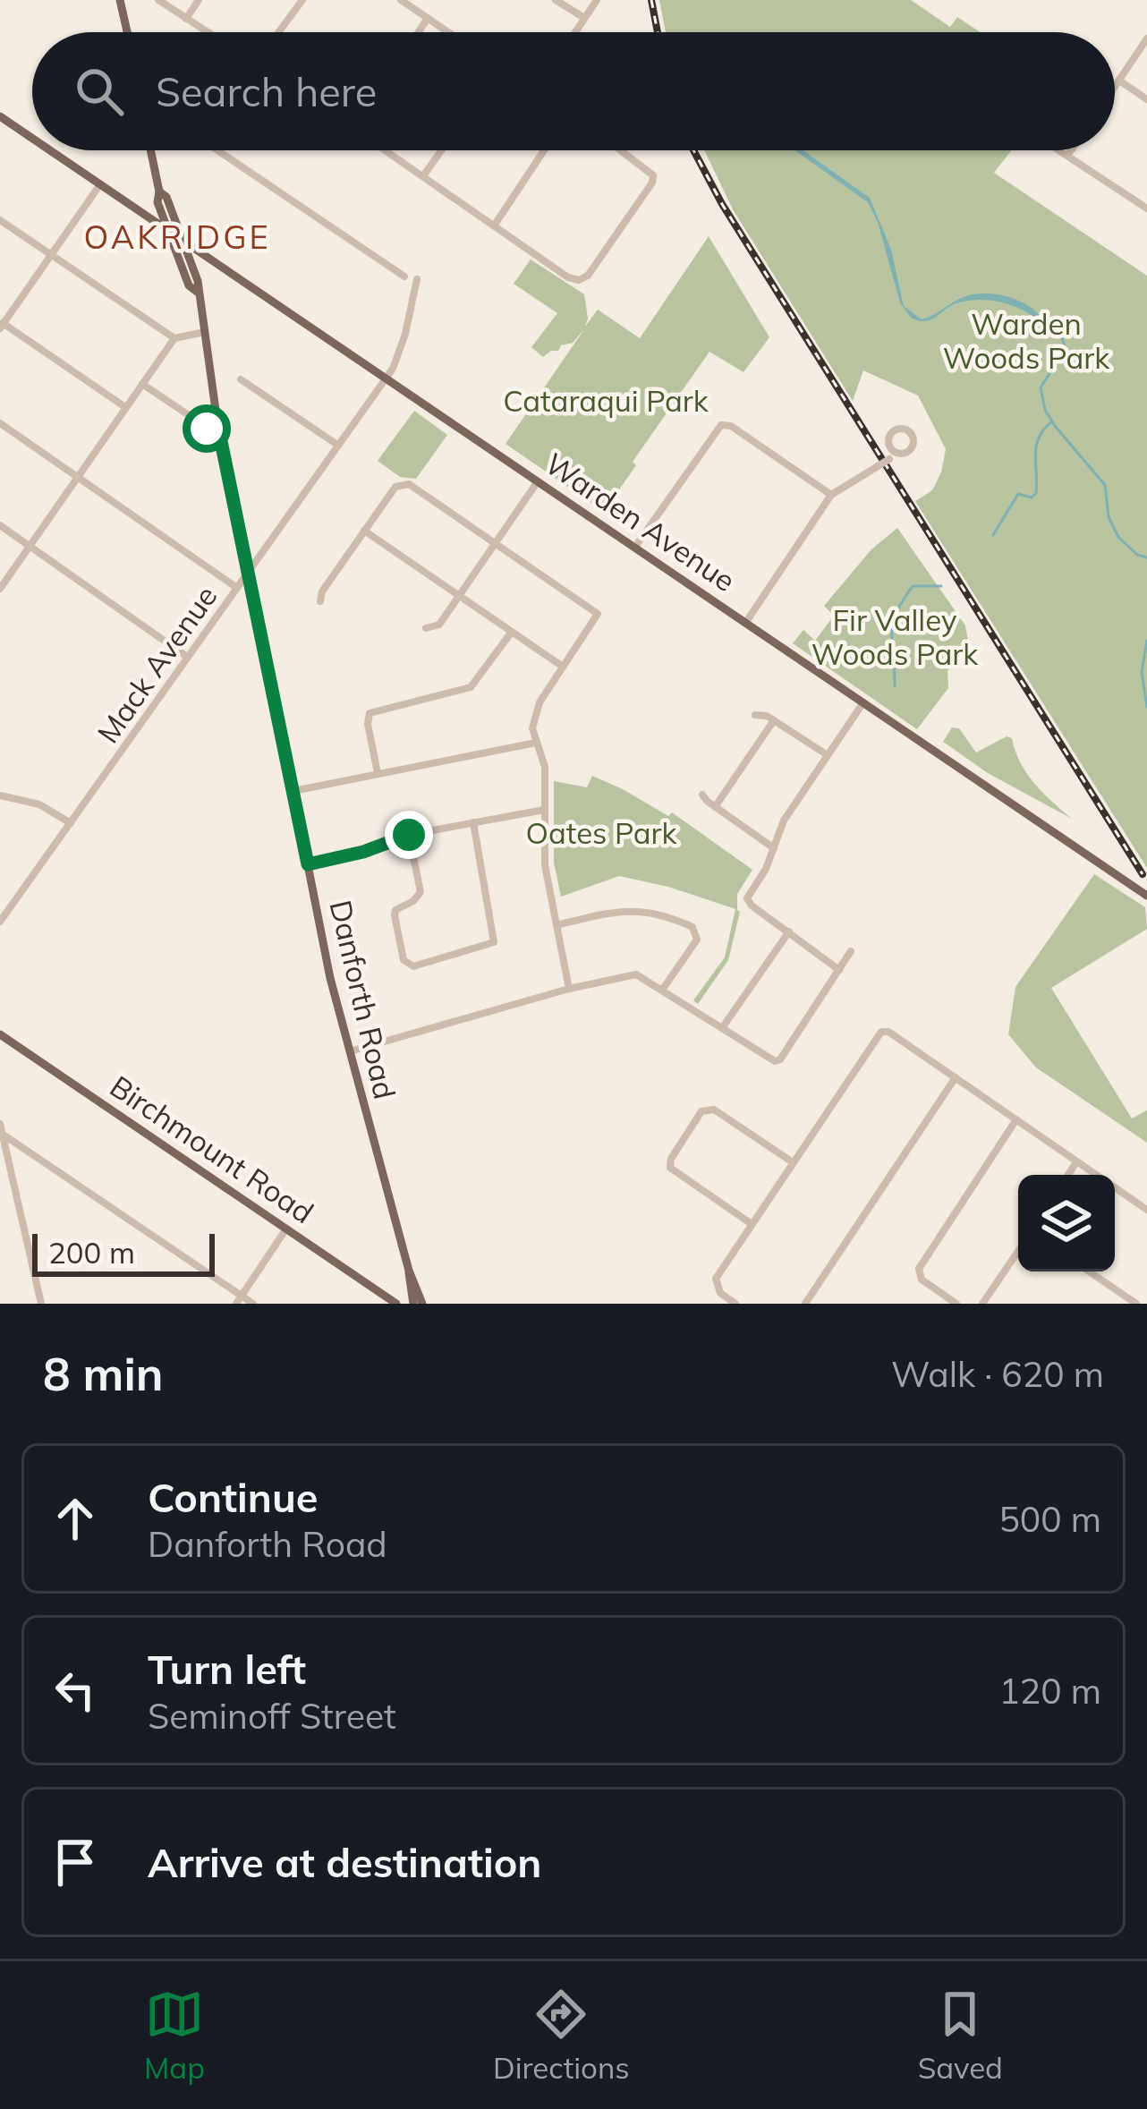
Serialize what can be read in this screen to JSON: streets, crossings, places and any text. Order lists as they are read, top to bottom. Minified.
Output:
{"streets":{"main road":["Warden Avenue","Danforth Road","Birchmount Road"],"street":["Mack Avenue"]},"crossings":[["Warden Avenue","Mack Avenue"],["Warden Avenue","Danforth Road"],["Mack Avenue","Danforth Road"]],"districts":["OAKRIDGE"],"parks":["Warden Woods Park","Cataraqui Park","Fir Valley Woods Park","Oates Park"],"scale_bar":"200 m","page":{"search":"Search here","scale":"200 m","heading":["8 min","Walk · 620 m"],"list":[["Continue","Danforth Road","500 m"],["Turn left","Seminoff Street","120 m"],"Arrive at destination"],"nav":["Map","Directions","Saved"]}}
